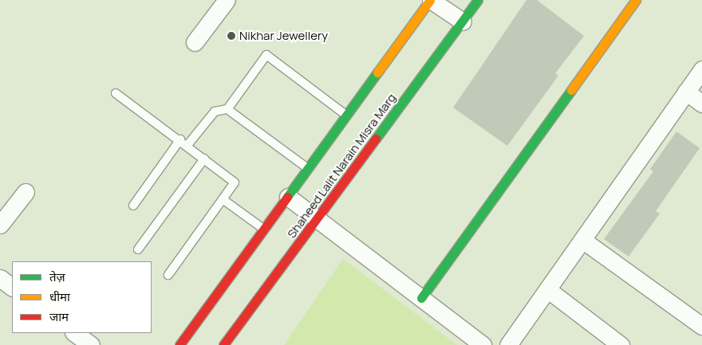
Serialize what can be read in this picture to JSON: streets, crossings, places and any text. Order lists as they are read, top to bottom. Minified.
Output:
{"streets":{"street":["Shaheed Lalit Narain Misra Marg"]},"places":["Nikhar Jewellery"],"legend":["तेज़","धीमा","जाम"]}
